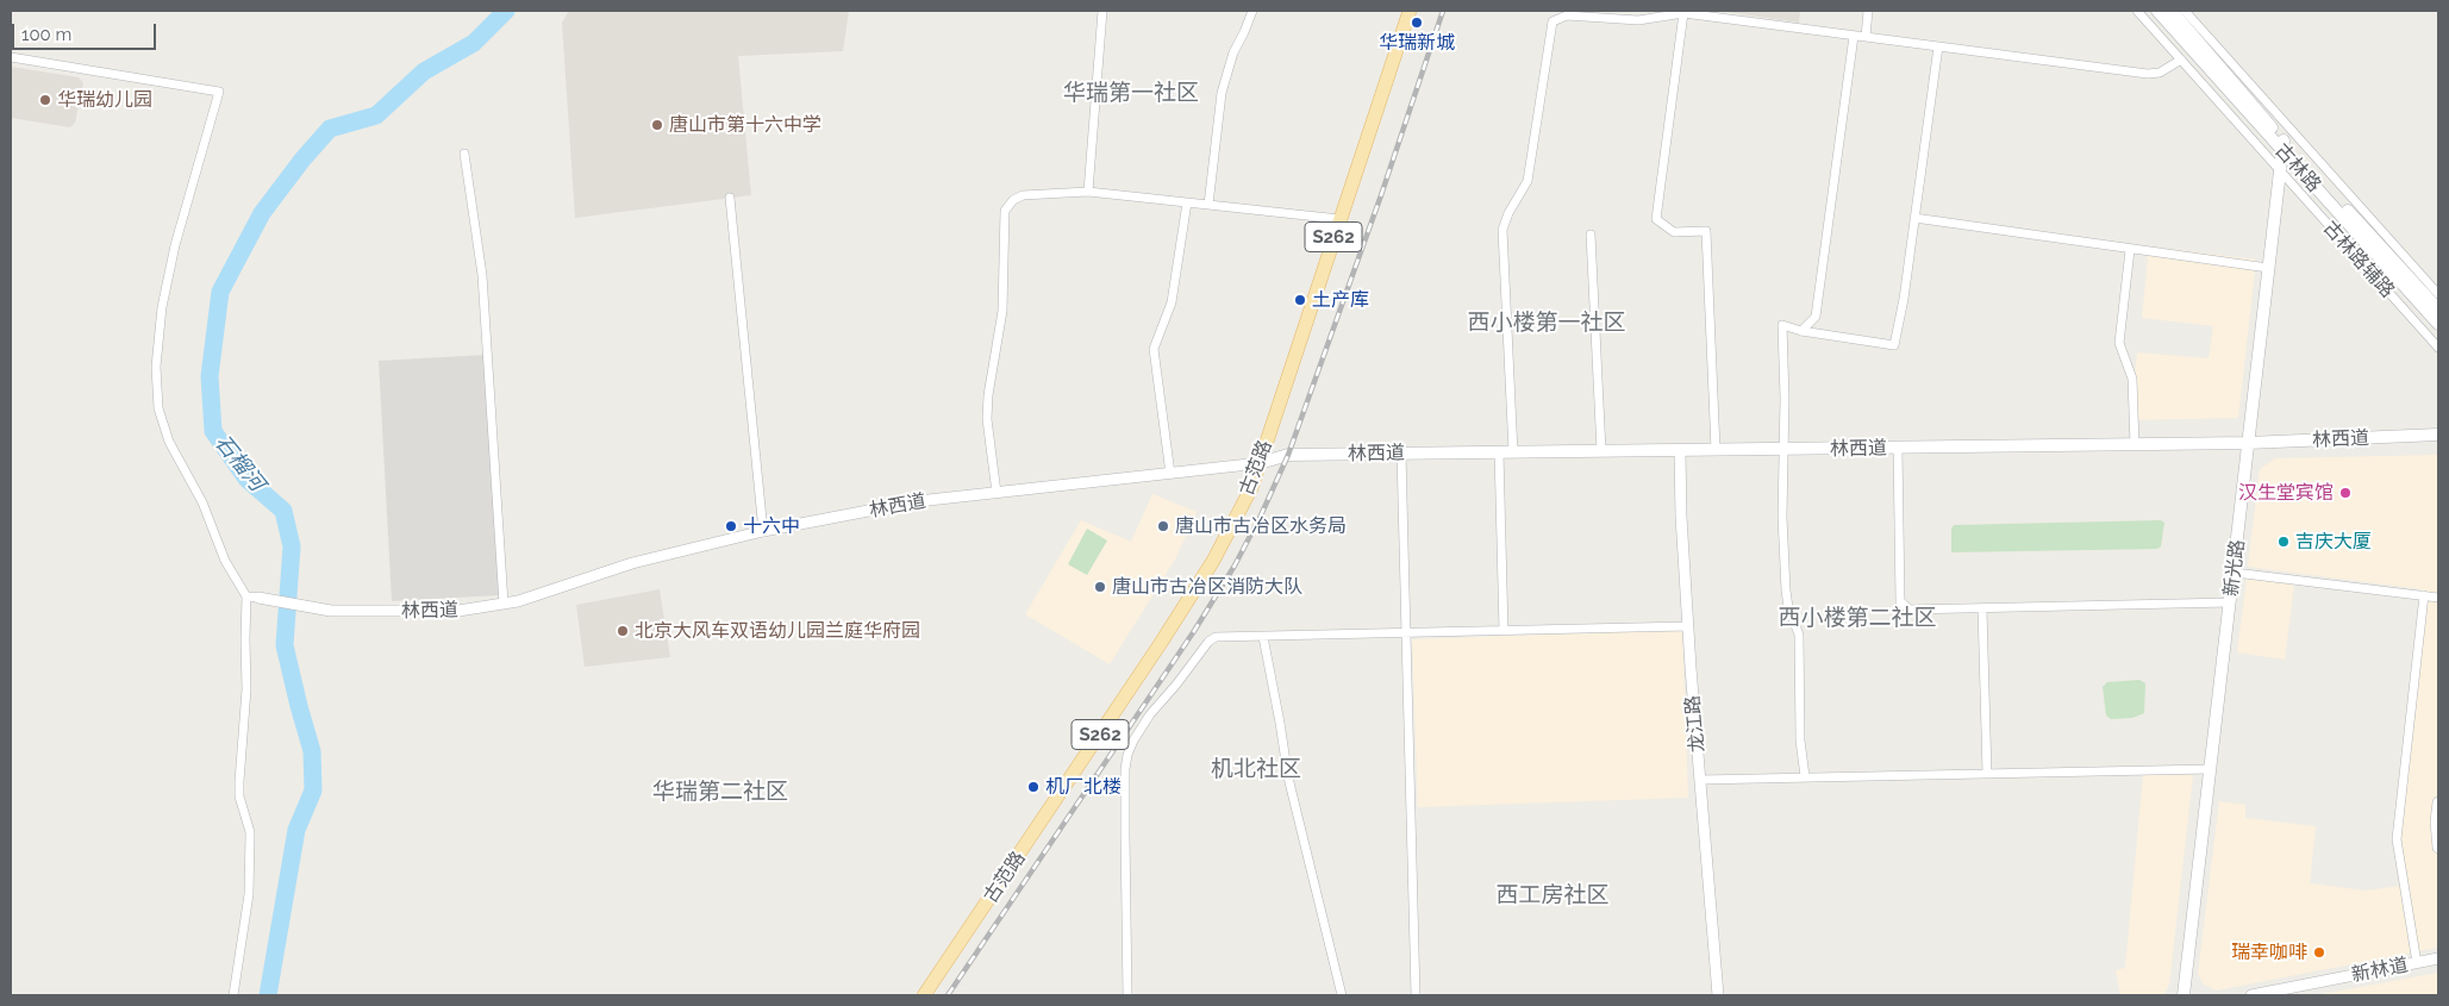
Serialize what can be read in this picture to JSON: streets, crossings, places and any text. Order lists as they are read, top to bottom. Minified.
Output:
{"streets":{"main road":["古林路","S262","林西道","古范路","新光路"],"street":["古林路辅路","龙江路","新林道"]},"crossings":[["古林路","新光路"],["古林路辅路","新光路"],["林西道","古范路"],["林西道","新光路"],["林西道","龙江路"]],"districts":["华瑞第一社区","西小楼第一社区","西小楼第二社区","机北社区","华瑞第二社区","西工房社区"],"water":["石榴河"],"places":["华瑞新城","华瑞幼儿园","唐山市第十六中学","土产库","汉生堂宾馆","十六中","唐山市古冶区水务局","吉庆大厦","唐山市古冶区消防大队","北京大风车双语幼儿园兰庭华府园","机厂北楼","瑞幸咖啡"],"scale_bar":"100 m"}
